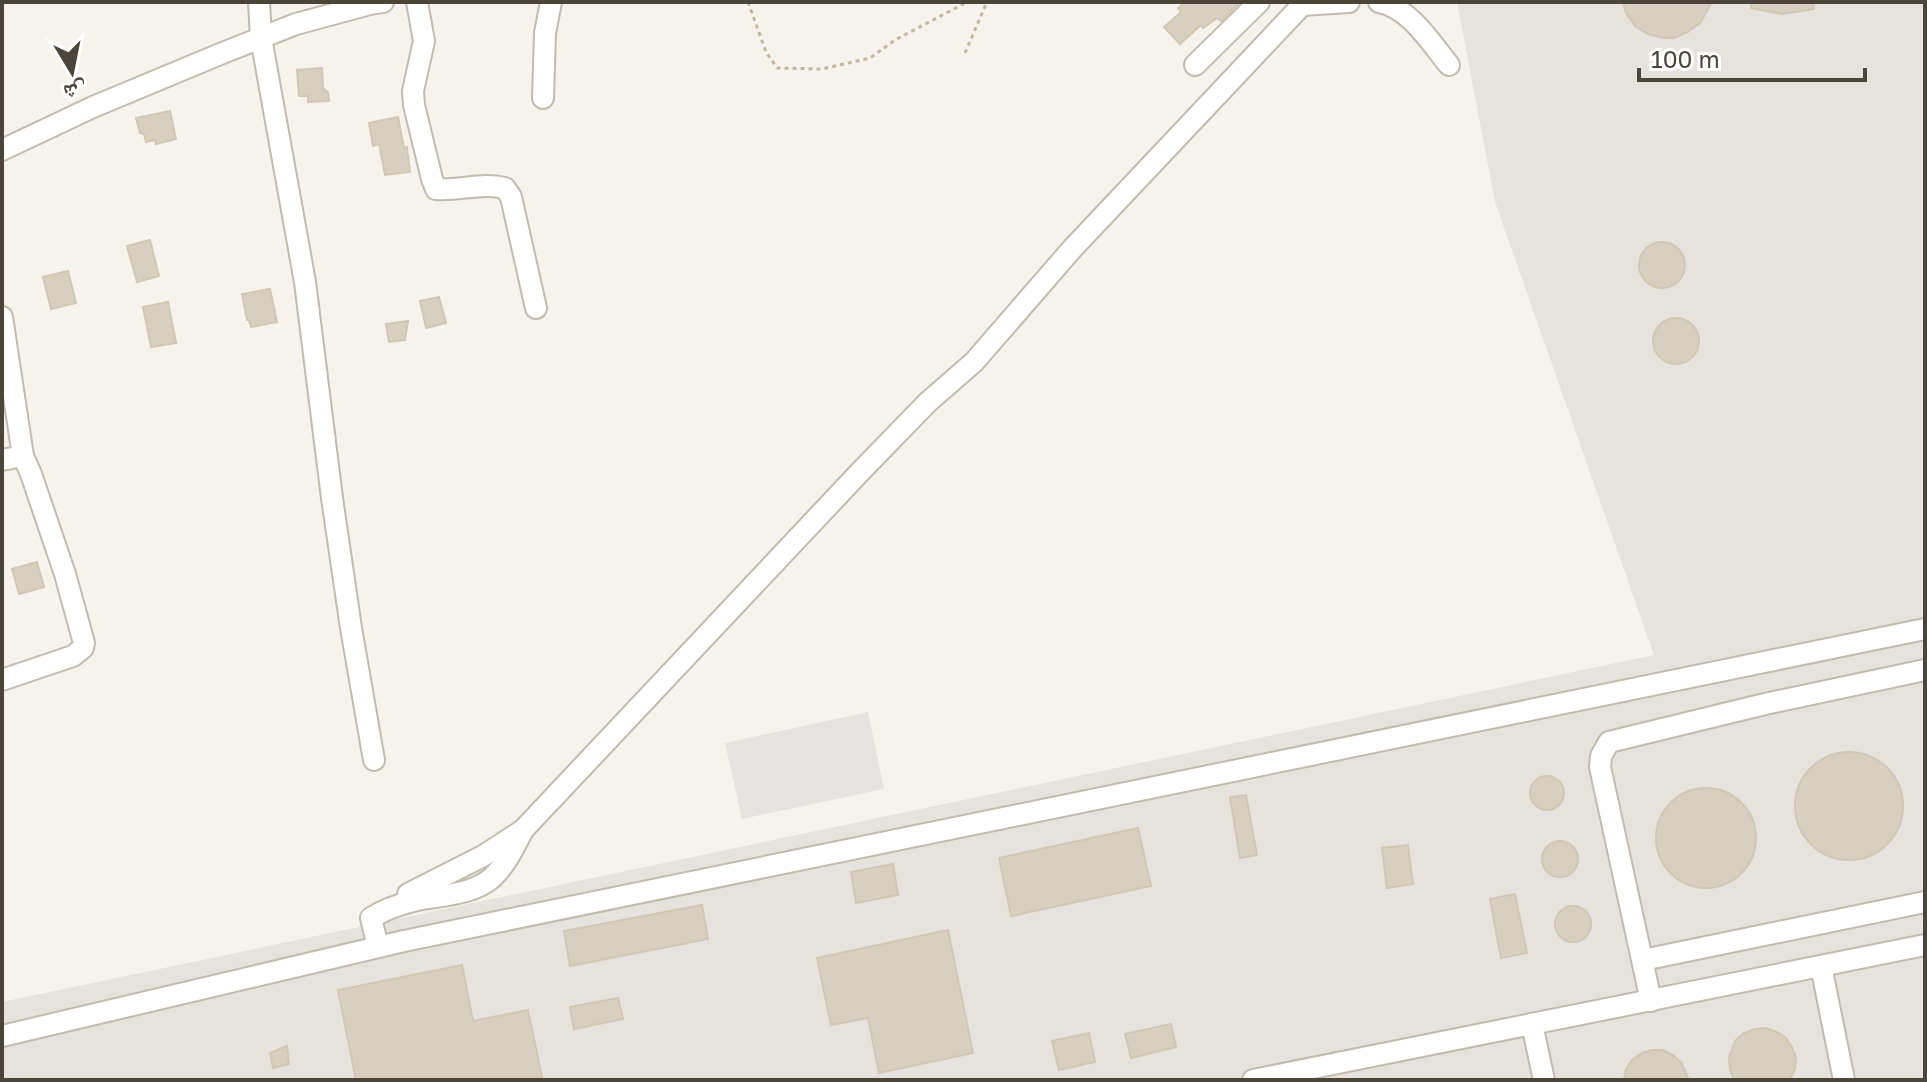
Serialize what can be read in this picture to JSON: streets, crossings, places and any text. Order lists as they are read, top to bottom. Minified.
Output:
{"scale_bar":"100 m","north":"bottom"}
